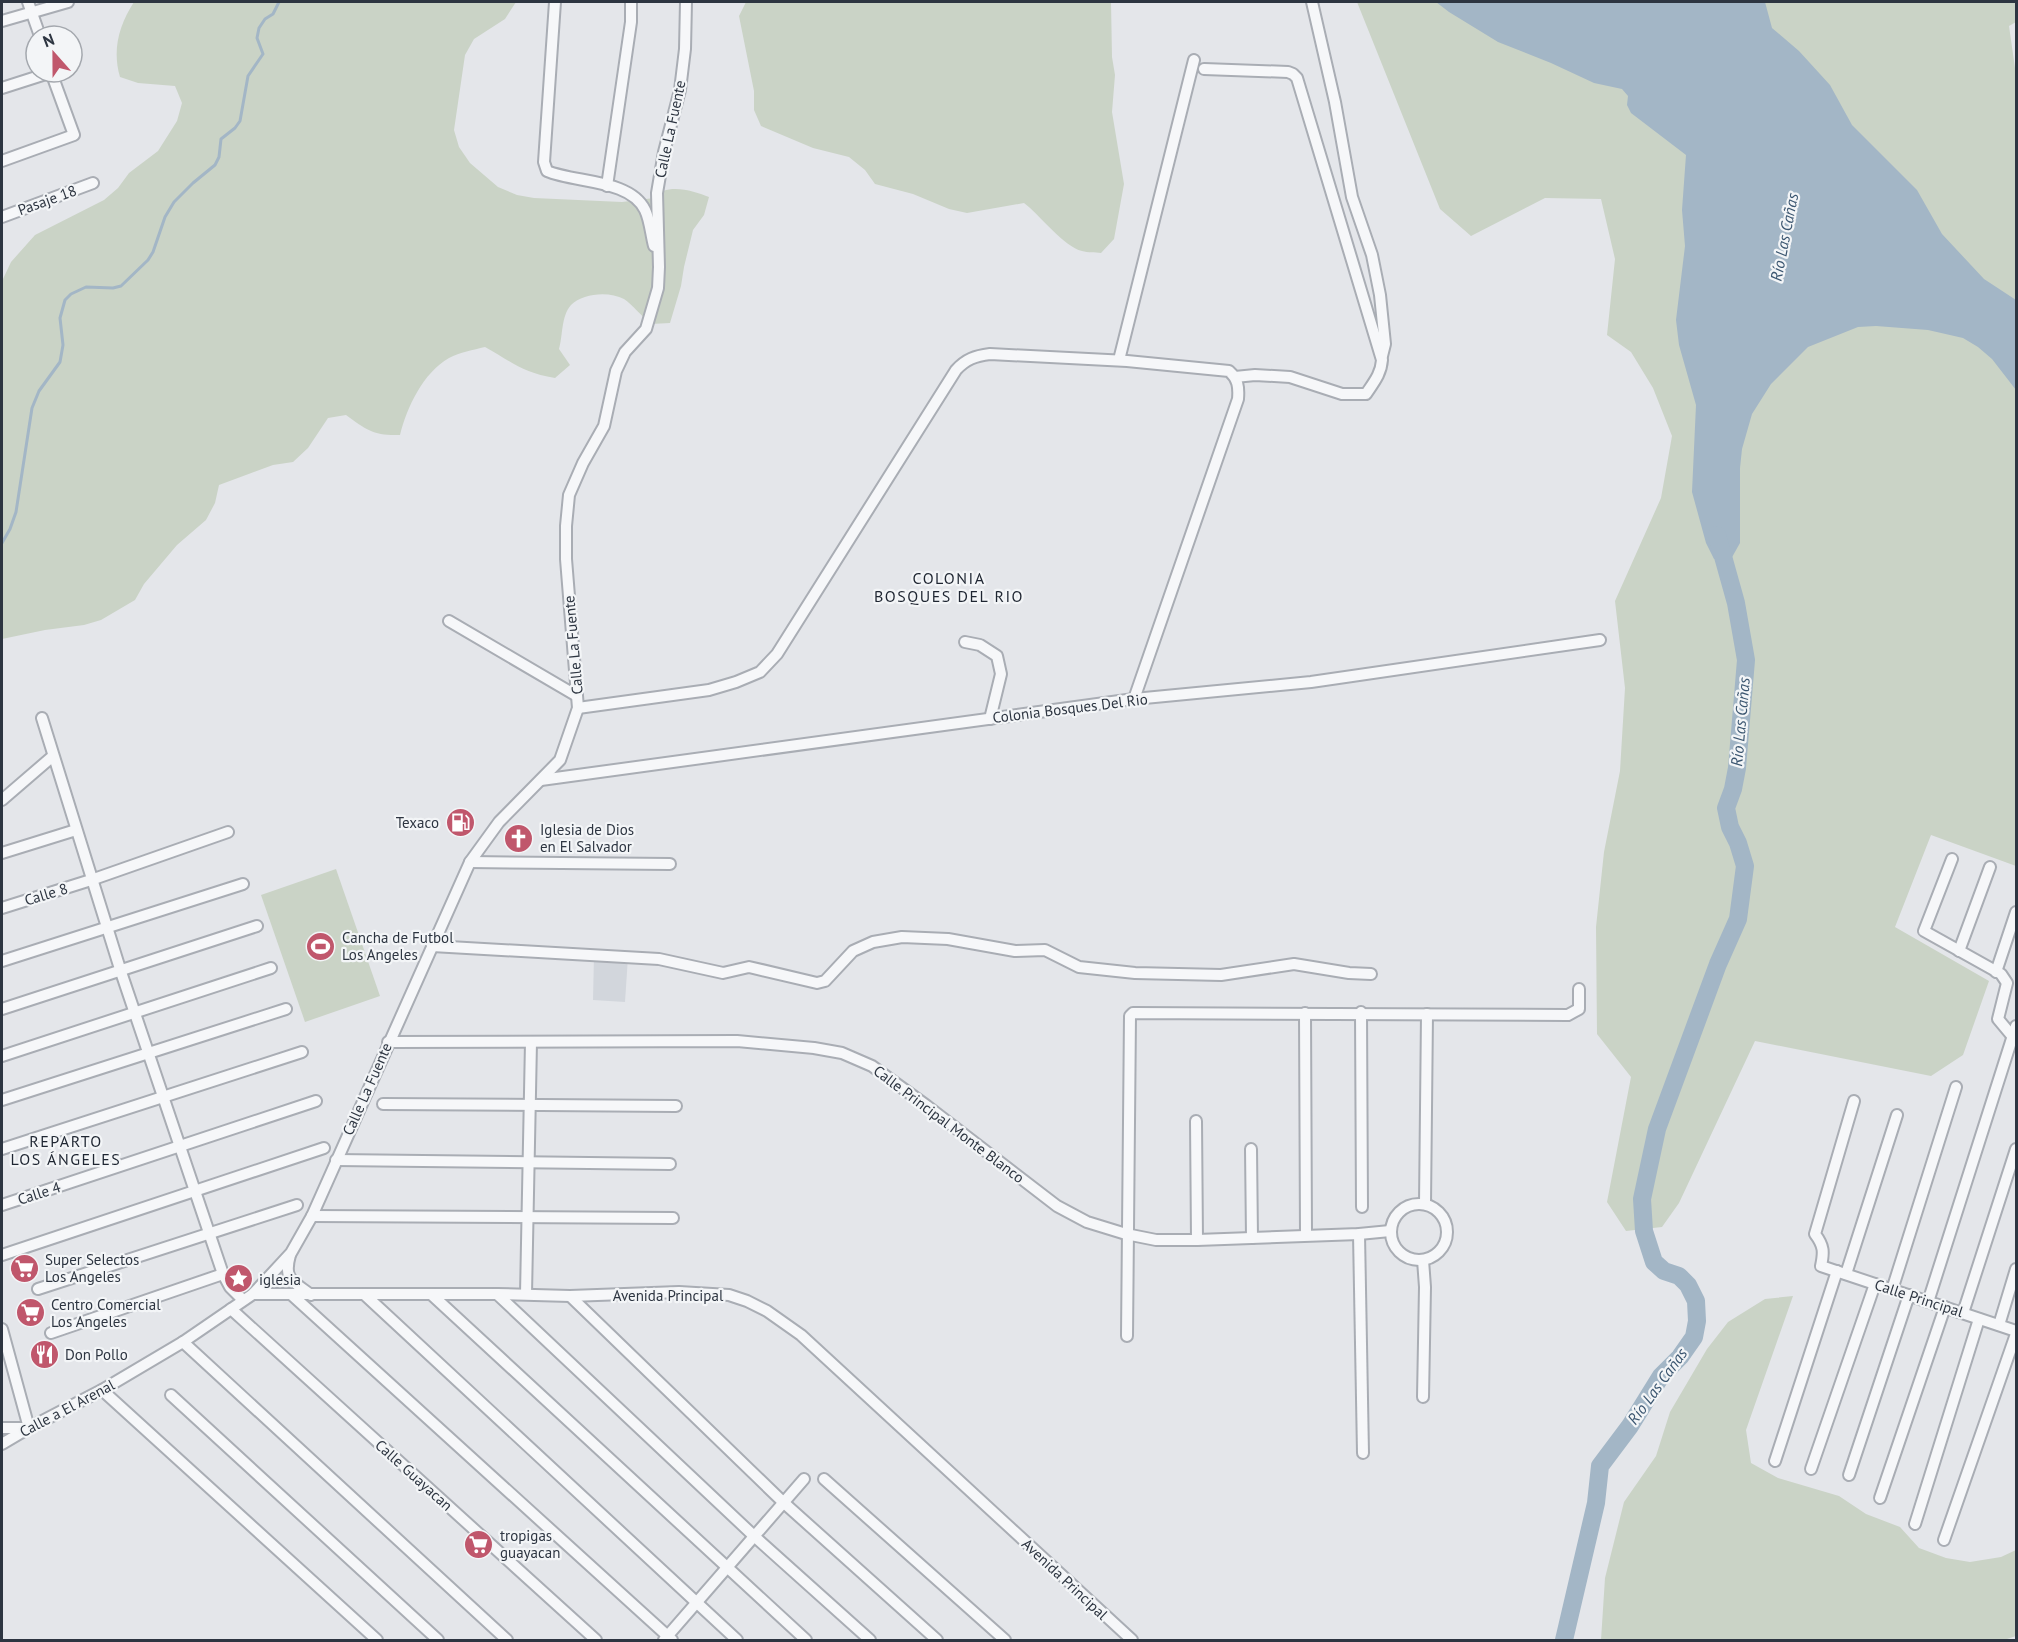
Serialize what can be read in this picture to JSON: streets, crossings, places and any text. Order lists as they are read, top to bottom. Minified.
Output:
{"streets":{"street":["Calle La Fuente","Pasaje 18","Colonia Bosques Del Rio","Calle 8","Calle Principal Monte Blanco","Calle 4","Avenida Principal","Calle Principal","Calle a El Arenal","Calle Guayacan"]},"crossings":[["Calle La Fuente","Colonia Bosques Del Rio"],["Calle La Fuente","Calle Principal Monte Blanco"],["Calle La Fuente","Avenida Principal"],["Calle La Fuente","Calle a El Arenal"],["Avenida Principal","Calle a El Arenal"],["Calle a El Arenal","Calle Guayacan"]],"districts":["COLONIA BOSQUES DEL RIO","REPARTO LOS ÁNGELES"],"water":["Río Las Cañas"],"places":{"fuel station":["Texaco"],"church":["Iglesia de Dios en El Salvador"],"sports":["Cancha de Futbol Los Angeles"],"supermarket":["Super Selectos Los Angeles","Centro Comercial Los Angeles","tropigas guayacan"],"place":["iglesia"],"restaurant":["Don Pollo"]},"north":"top"}
